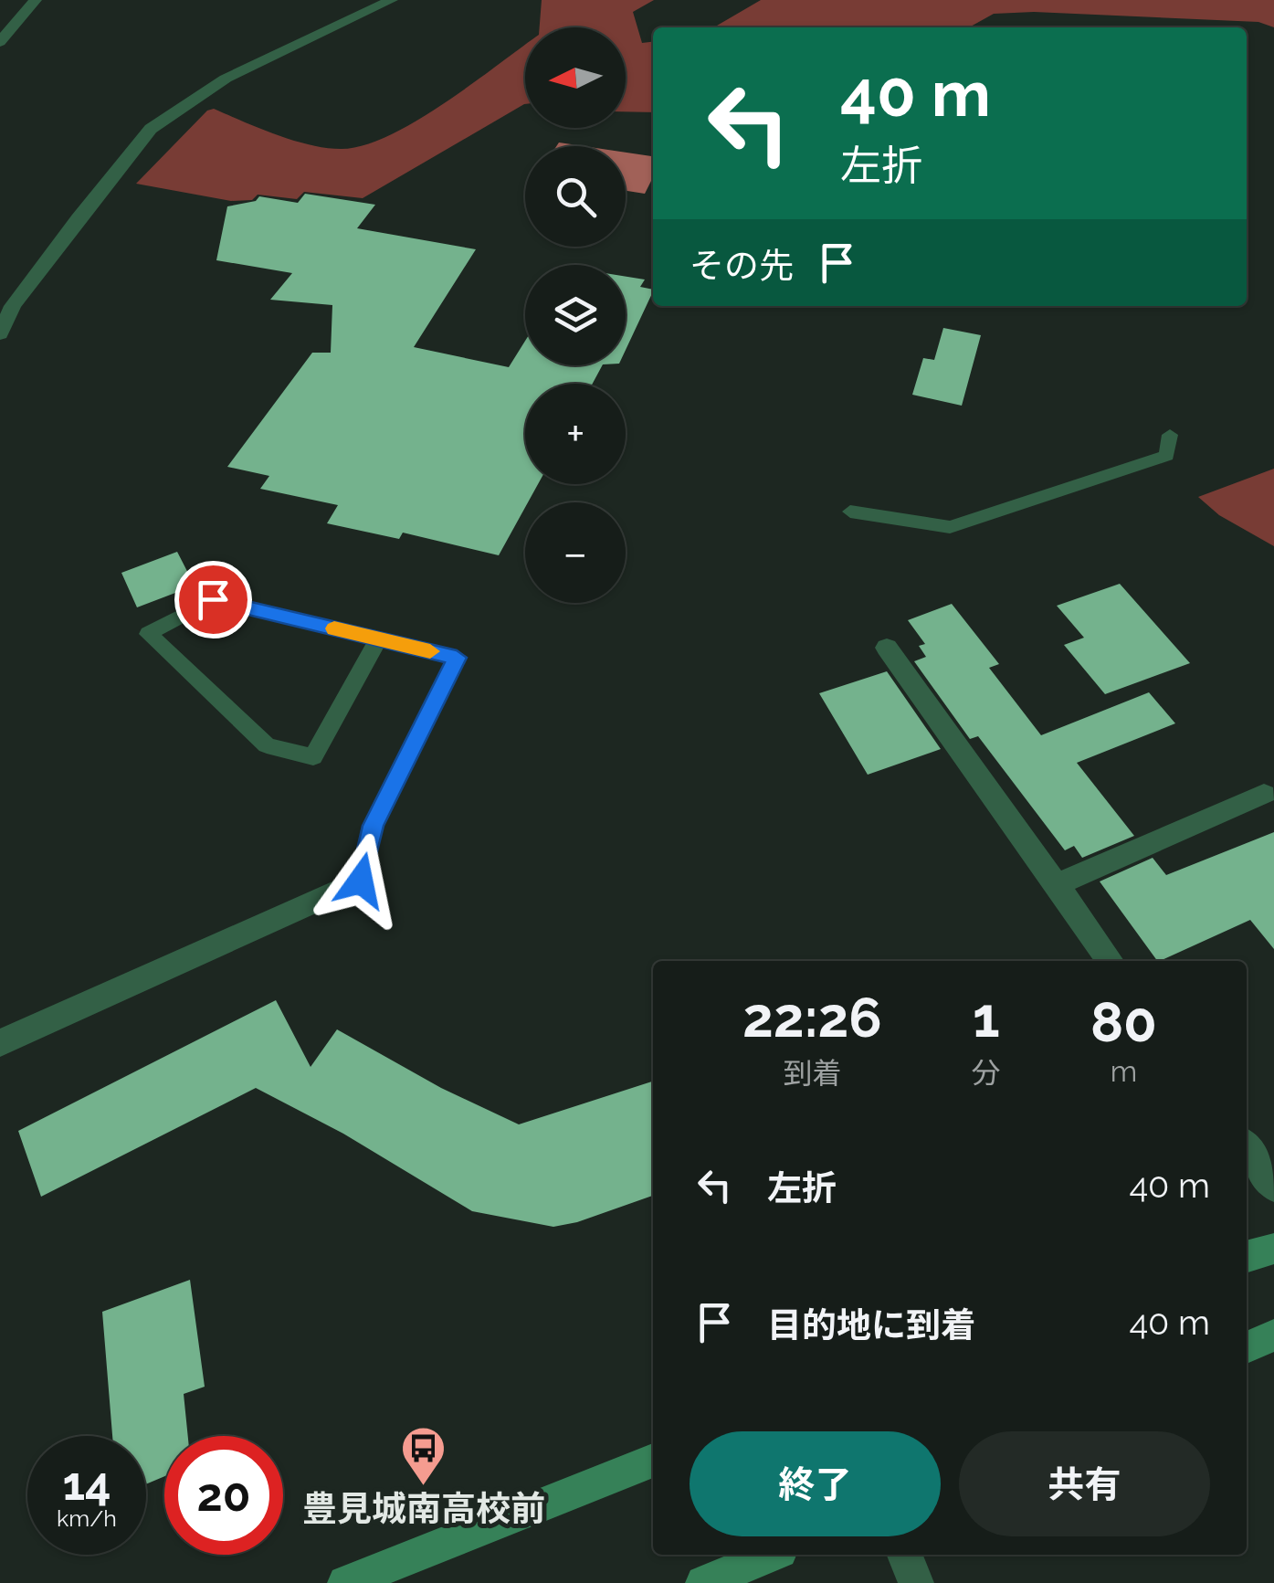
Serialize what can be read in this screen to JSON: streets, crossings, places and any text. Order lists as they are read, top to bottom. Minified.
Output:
{"places":{"bus stop":["豊見城南高校前"]},"north":"left","page":{"map_buttons":["+","−"],"turn":["40 m","左折"],"then":"その先","eta":["22:26","到着","1","分","80","m"],"list":[{"name":"左折","value":"40 m"},{"name":"目的地に到着","value":"40 m"}],"buttons":["終了","共有"],"speed":"14 km/h","limit":"20"}}
